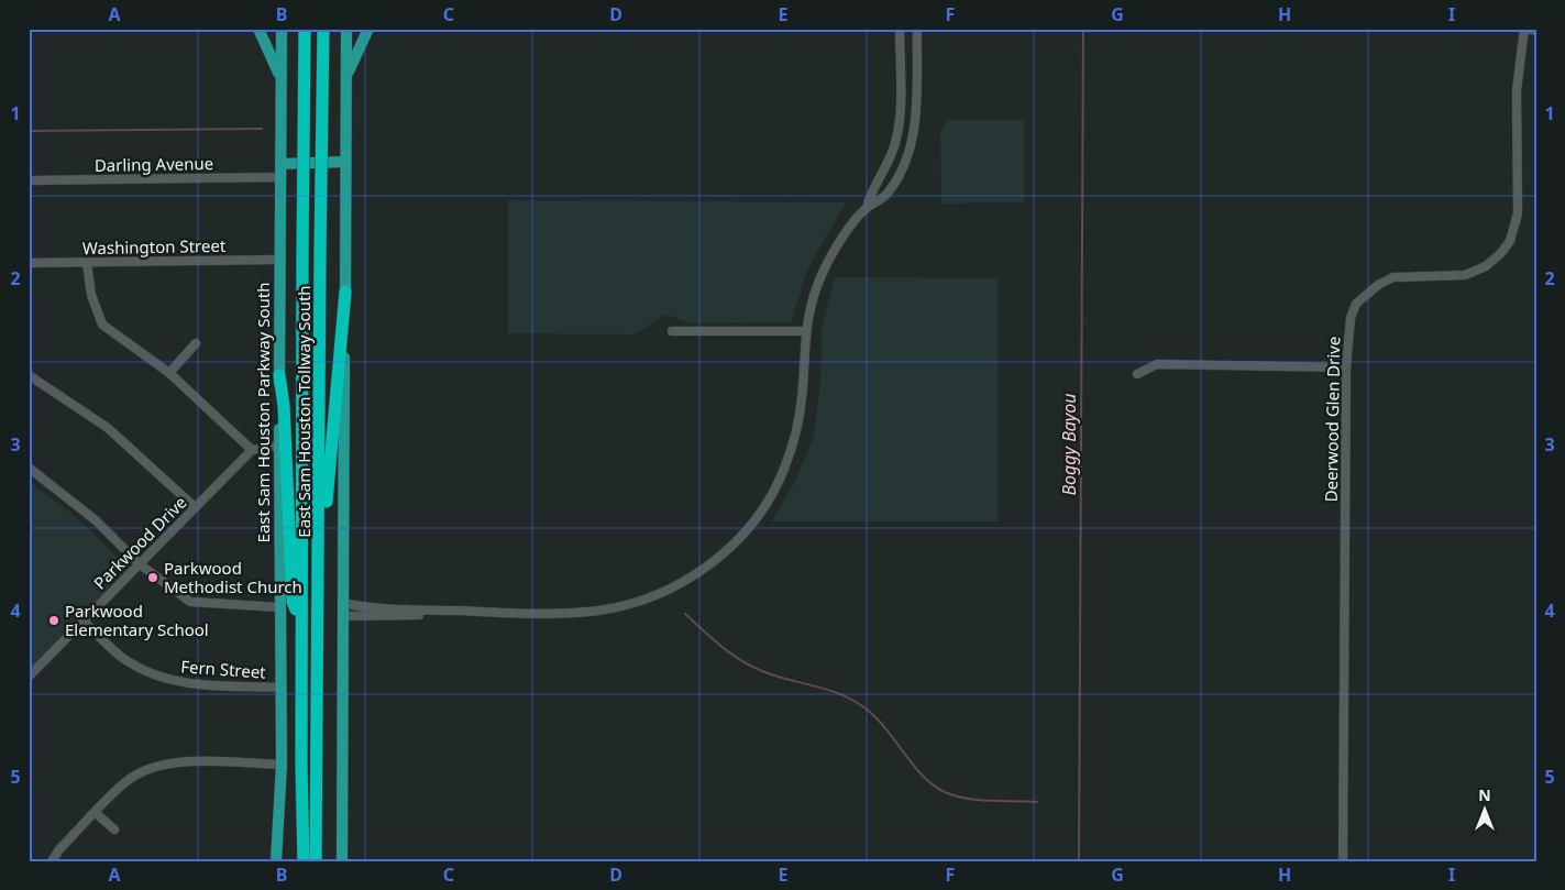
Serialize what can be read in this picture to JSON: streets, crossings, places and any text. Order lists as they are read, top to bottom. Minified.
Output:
{"streets":{"highway":["East Sam Houston Tollway South"],"main road":["East Sam Houston Parkway South"],"street":["Darling Avenue","Washington Street","Deerwood Glen Drive","Parkwood Drive","Fern Street"]},"crossings":[["Darling Avenue","East Sam Houston Parkway South"],["Washington Street","East Sam Houston Parkway South"],["East Sam Houston Parkway South","Fern Street"],["Parkwood Drive","Fern Street"]],"water":["Boggy Bayou"],"places":["Parkwood Methodist Church","Parkwood Elementary School"],"north":"top","grid":{"columns":["A","B","C","D","E","F","G","H","I"],"rows":["1","2","3","4","5"]}}
